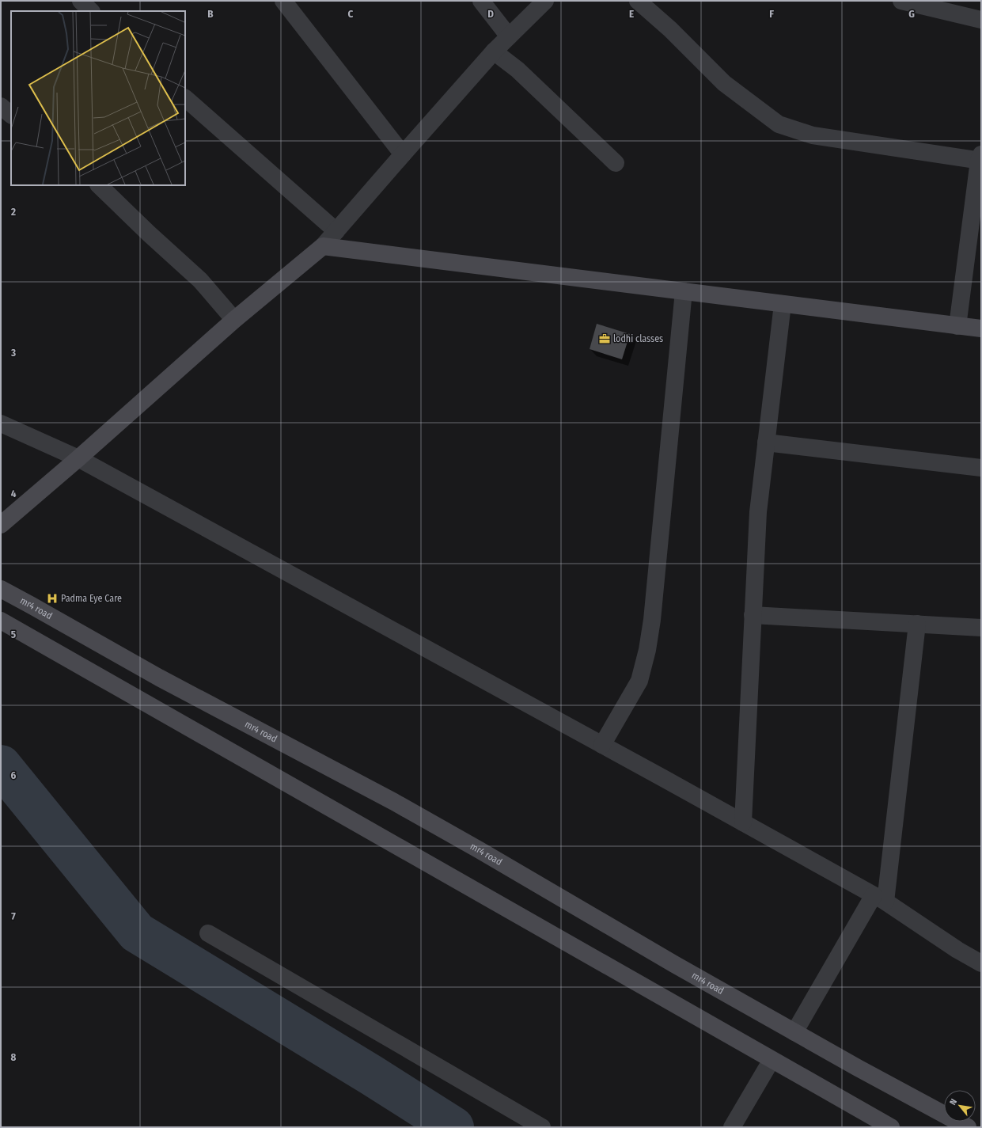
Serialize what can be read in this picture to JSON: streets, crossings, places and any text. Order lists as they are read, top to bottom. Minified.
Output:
{"streets":{"street":["mr4 road"]},"places":{"office":["lodhi classes"],"hospital":["Padma Eye Care"]},"north":"top left","grid":{"columns":["B","C","D","E","F","G"],"rows":["2","3","4","5","6","7","8"]}}
